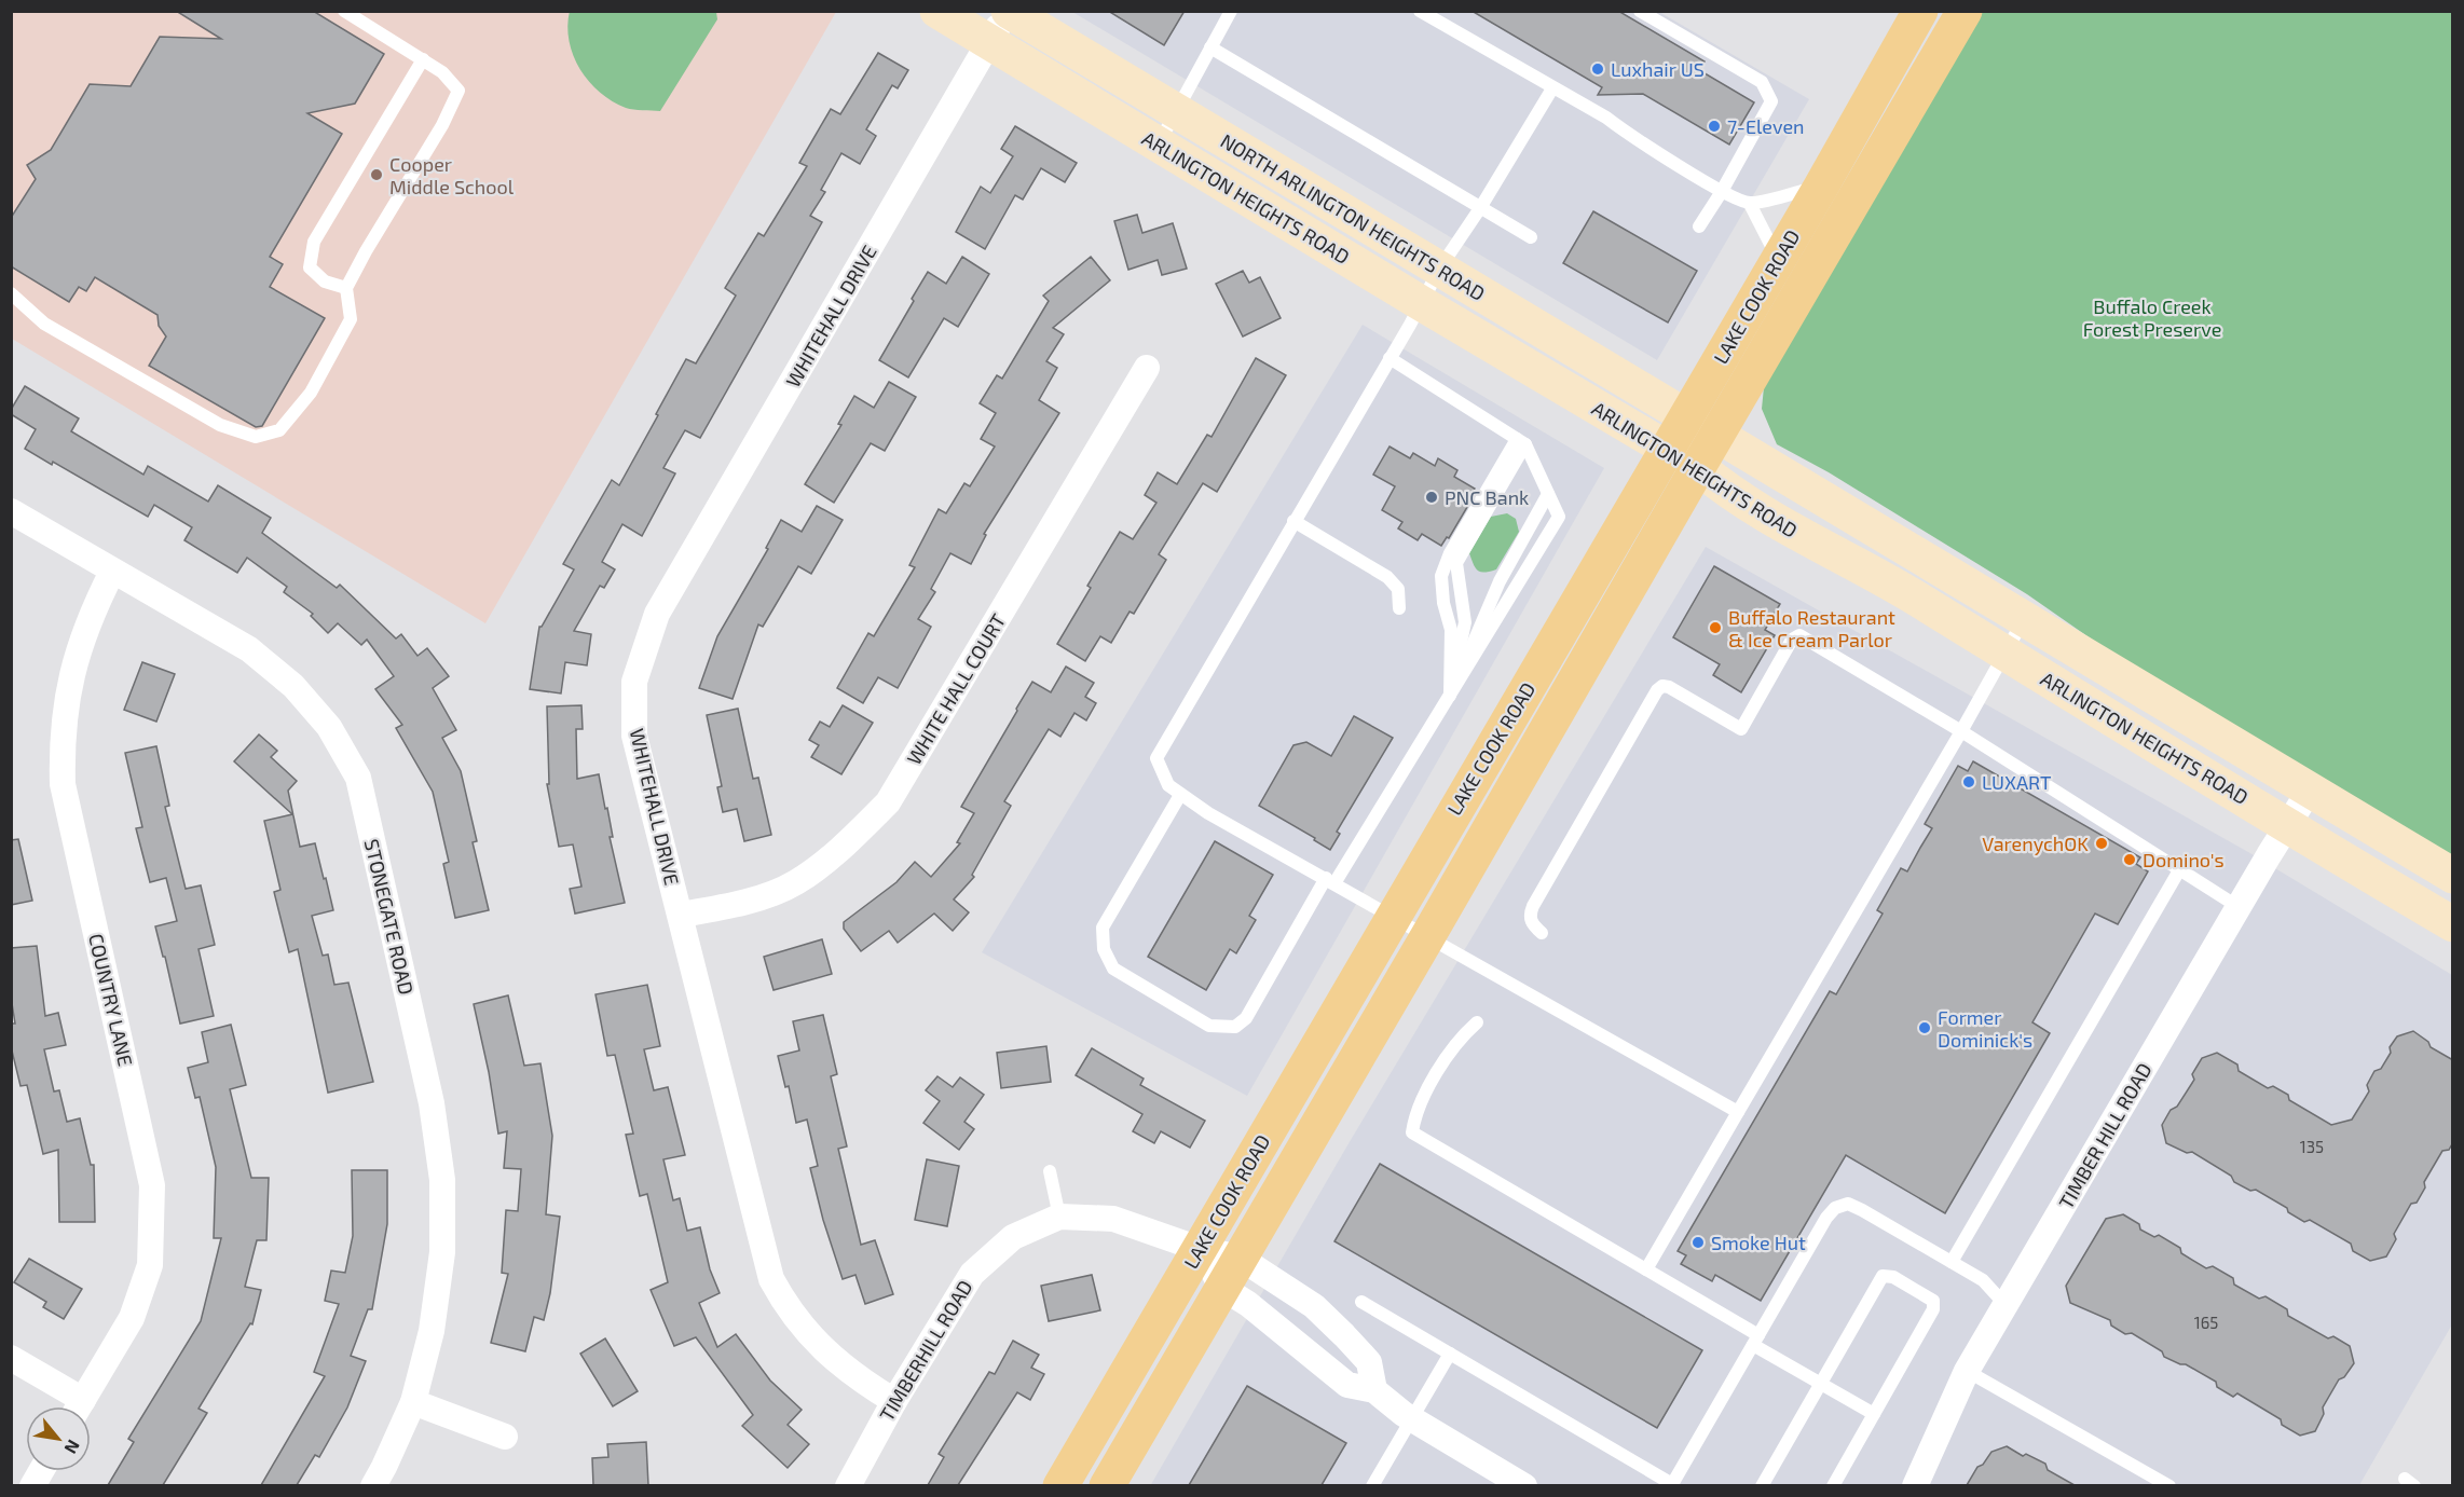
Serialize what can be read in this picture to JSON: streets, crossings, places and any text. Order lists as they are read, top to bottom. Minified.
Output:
{"streets":{"main road":["ARLINGTON HEIGHTS ROAD","NORTH ARLINGTON HEIGHTS ROAD","LAKE COOK ROAD"],"street":["WHITEHALL DRIVE","WHITE HALL COURT","STONEGATE ROAD","COUNTRY LANE","TIMBER HILL ROAD","TIMBERHILL ROAD"]},"crossings":[["ARLINGTON HEIGHTS ROAD","NORTH ARLINGTON HEIGHTS ROAD"],["ARLINGTON HEIGHTS ROAD","LAKE COOK ROAD"],["ARLINGTON HEIGHTS ROAD","WHITEHALL DRIVE"],["ARLINGTON HEIGHTS ROAD","TIMBER HILL ROAD"],["NORTH ARLINGTON HEIGHTS ROAD","LAKE COOK ROAD"],["NORTH ARLINGTON HEIGHTS ROAD","WHITEHALL DRIVE"],["LAKE COOK ROAD","TIMBERHILL ROAD"],["WHITEHALL DRIVE","WHITE HALL COURT"],["WHITEHALL DRIVE","TIMBERHILL ROAD"],["STONEGATE ROAD","COUNTRY LANE"]],"parks":["Buffalo Creek Forest Preserve"],"places":["Luxhair US","7-Eleven","Cooper Middle School","PNC Bank","Buffalo Restaurant & Ice Cream Parlor","LUXART","VarenychOK","Domino's","Former Dominick's","Smoke Hut"],"house_numbers":["135","165"],"north":"bottom right"}
